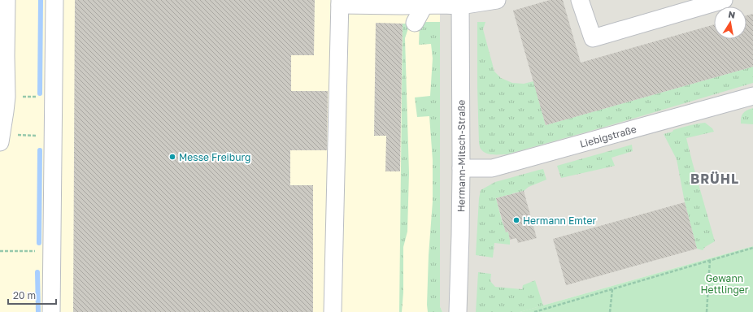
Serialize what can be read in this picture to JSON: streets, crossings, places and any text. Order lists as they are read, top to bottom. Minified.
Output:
{"streets":{"street":["Liebigstraße","Hermann-Mitsch-Straße"]},"crossings":[["Liebigstraße","Hermann-Mitsch-Straße"]],"districts":["BRÜHL"],"parks":["Gewann Hettlinger"],"places":["Messe Freiburg","Hermann Emter"],"scale_bar":"20 m","north":"top"}
